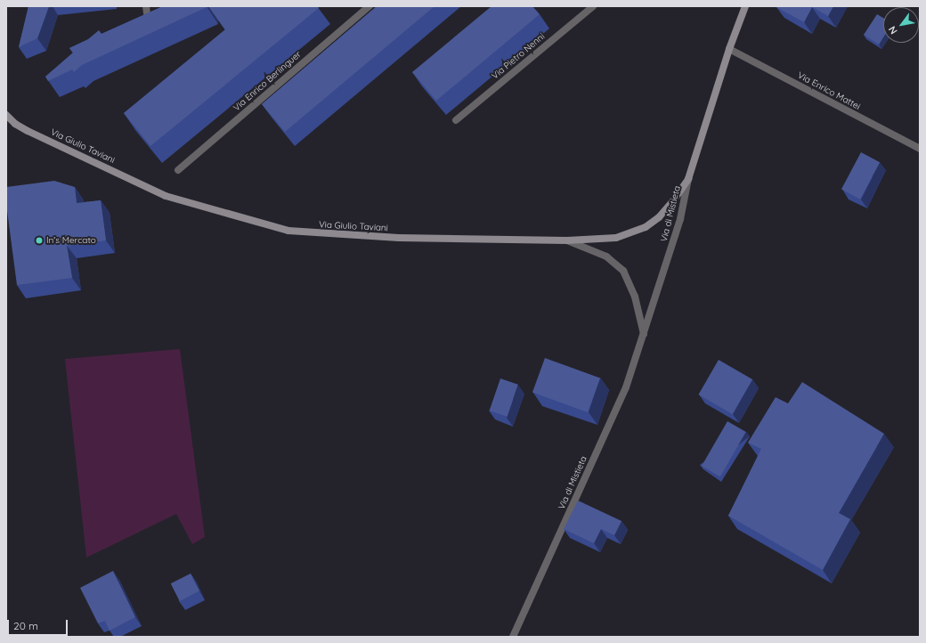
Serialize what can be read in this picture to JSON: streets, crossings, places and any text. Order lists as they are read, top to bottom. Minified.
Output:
{"streets":{"main road":["Via Giulio Taviani"],"street":["Via Pietro Nenni","Via Enrico Berlinguer","Via Enrico Mattei","Via di Mistieta"]},"crossings":[["Via Giulio Taviani","Via di Mistieta"]],"places":["In's Mercato"],"scale_bar":"20 m","north":"bottom left"}
